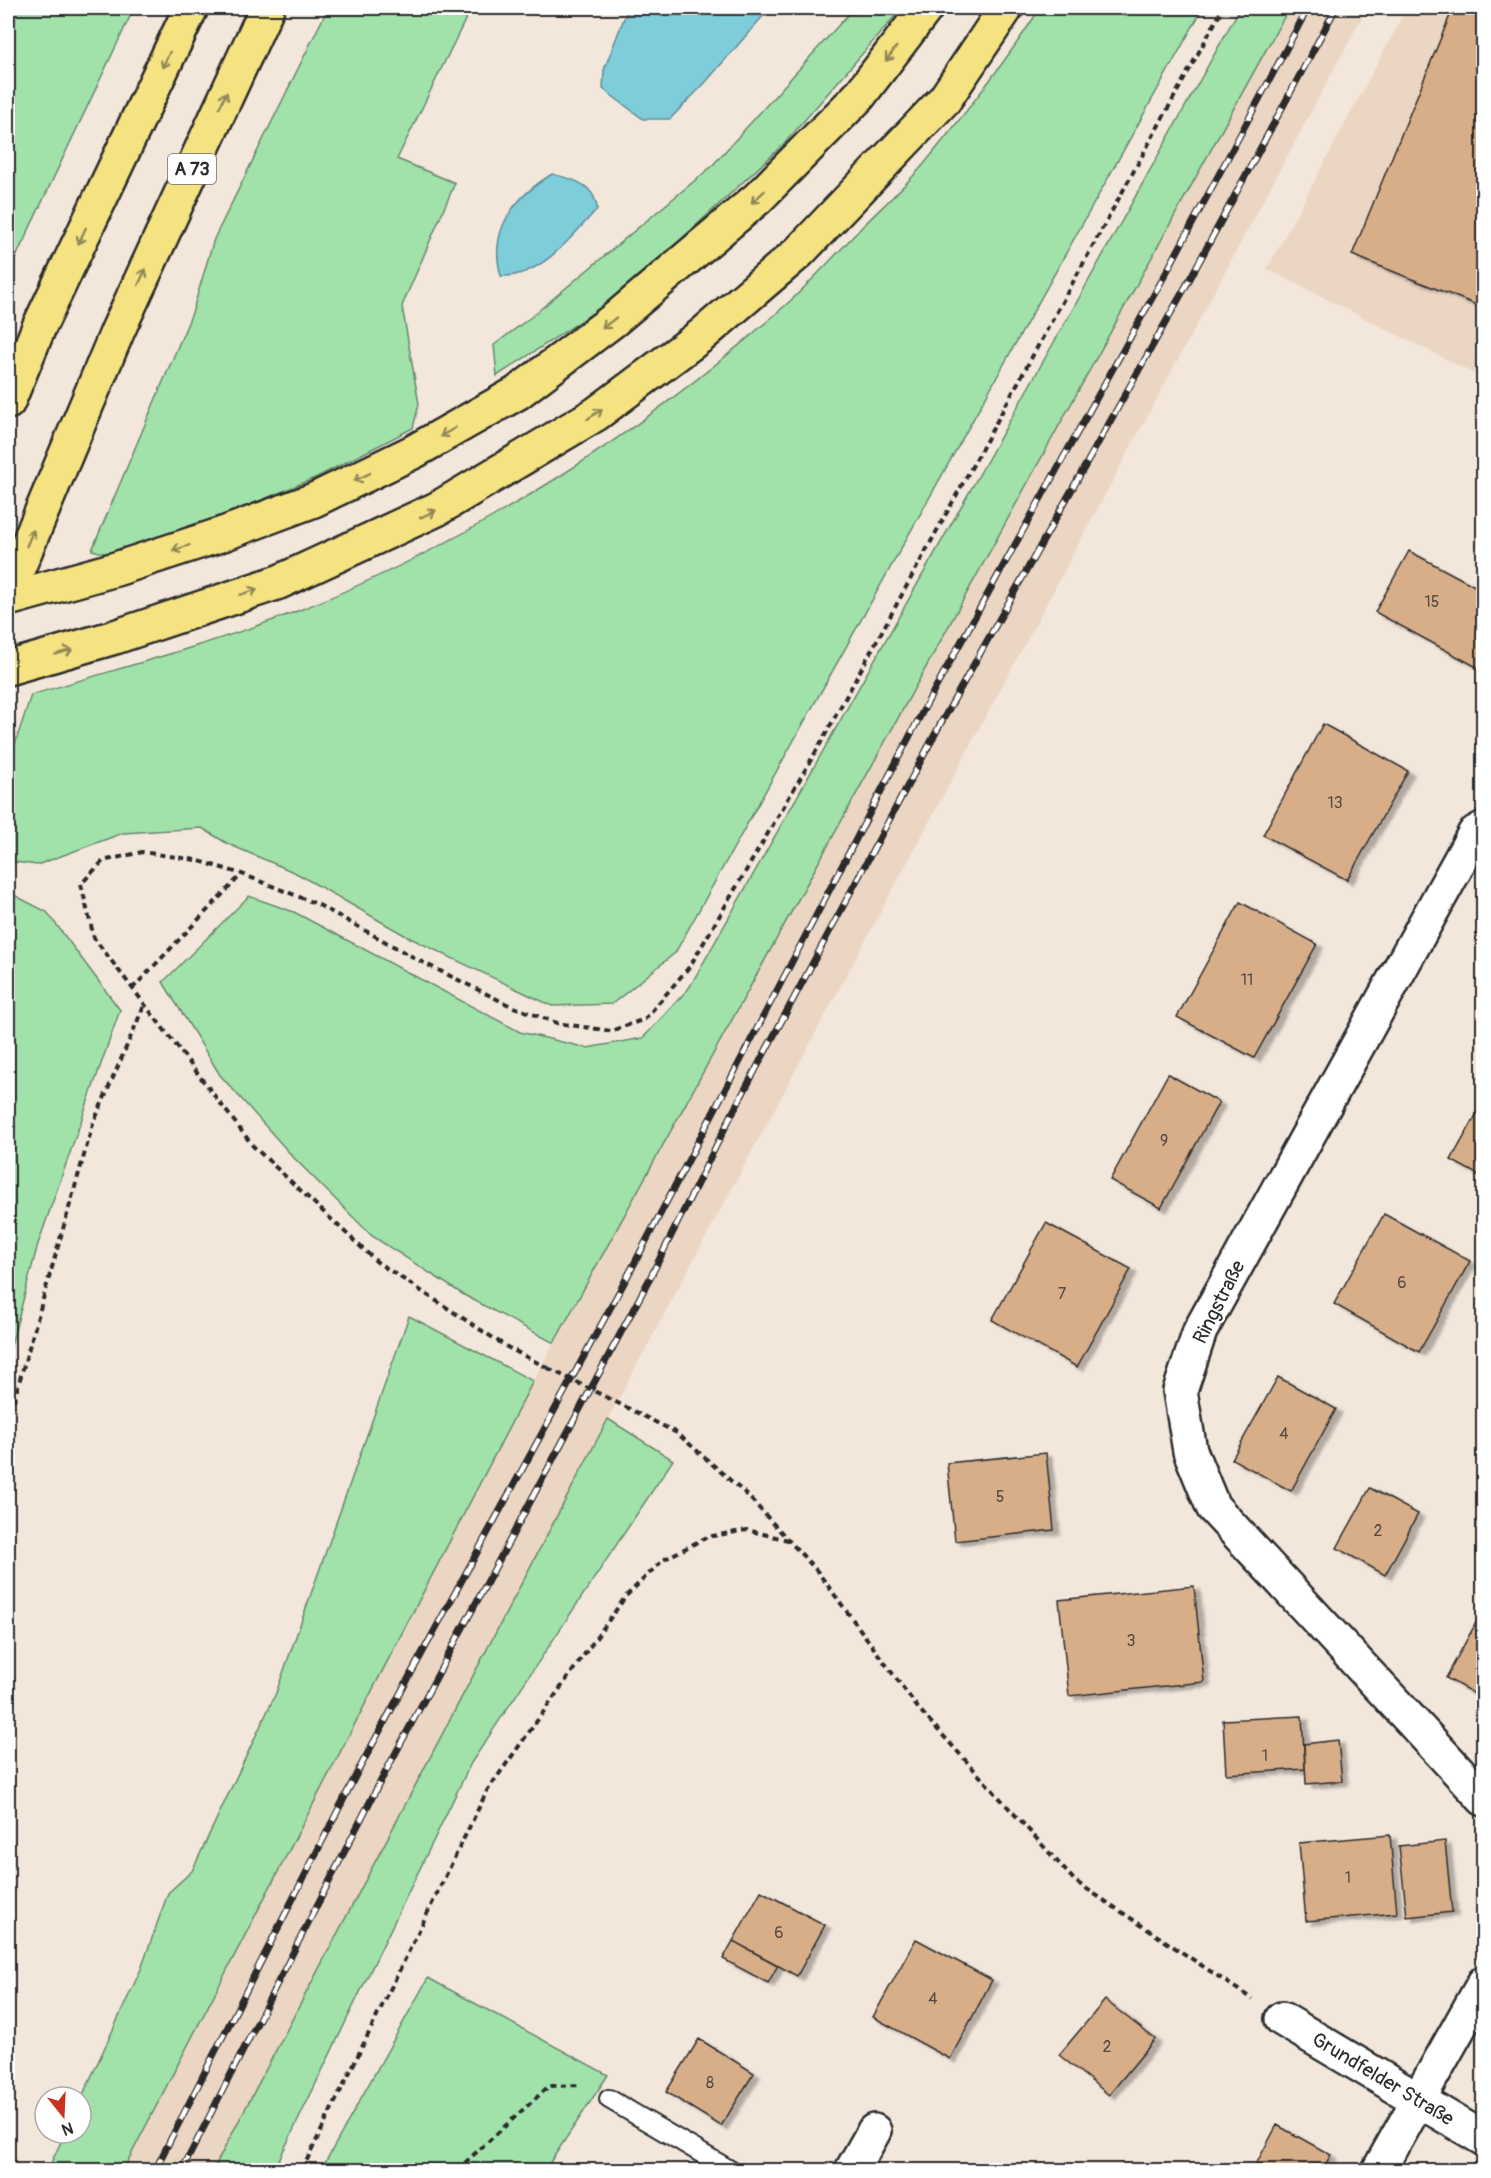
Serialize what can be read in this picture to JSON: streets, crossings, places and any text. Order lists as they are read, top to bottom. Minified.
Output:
{"streets":{"highway":["A 73"],"street":["Ringstraße","Grundfelder Straße"]},"house_numbers":["15","13","11","9","6","7","4","5","2","3","1","1","6","4","2","8"],"north":"bottom"}
